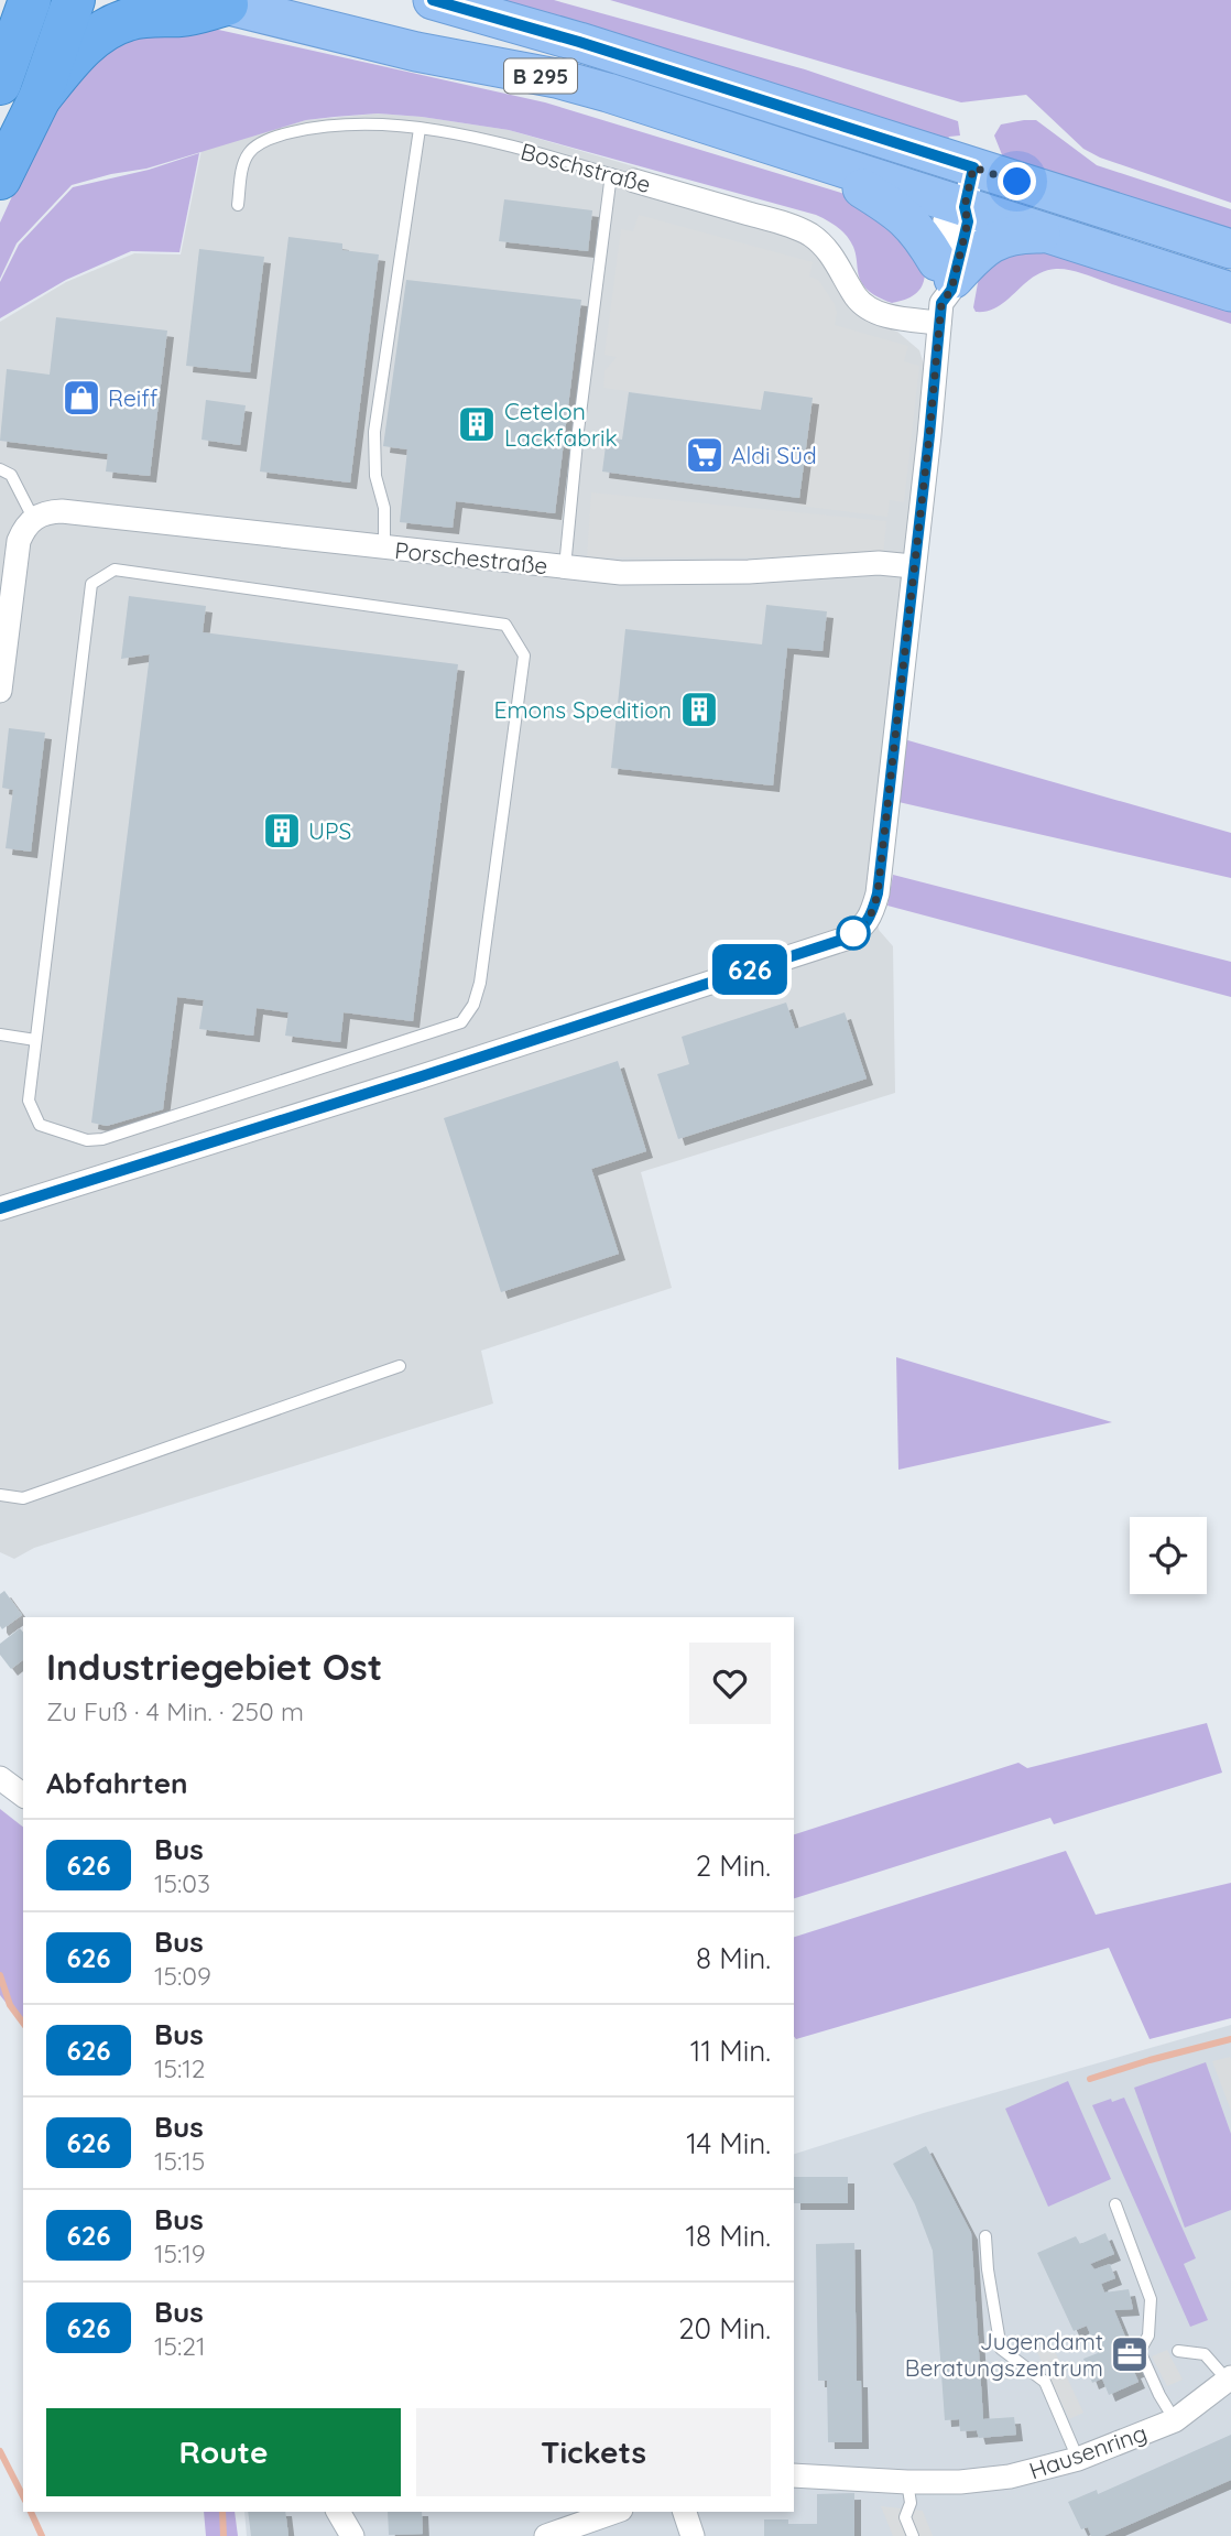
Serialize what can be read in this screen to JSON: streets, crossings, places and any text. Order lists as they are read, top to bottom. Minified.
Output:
{"streets":{"main road":["B 295"],"street":["Boschstraße","Porschestraße","Hausenring"]},"places":{"shop":["Reiff"],"building":["Cetelon Lackfabrik","Emons Spedition","UPS"],"supermarket":["Aldi Süd"],"office":["Jugendamt Beratungszentrum"]},"lines":["bus line 626"],"page":{"on_map":"626","heading":[["Industriegebiet Ost","Zu Fuß · 4 Min. · 250 m"],"Abfahrten"],"list":[{"mark":"626","name":"Bus","note":"15:03","value":"2 Min."},{"mark":"626","name":"Bus","note":"15:09","value":"8 Min."},{"mark":"626","name":"Bus","note":"15:12","value":"11 Min."},{"mark":"626","name":"Bus","note":"15:15","value":"14 Min."},{"mark":"626","name":"Bus","note":"15:19","value":"18 Min."},{"mark":"626","name":"Bus","note":"15:21","value":"20 Min."}],"buttons":["Route","Tickets"]}}
